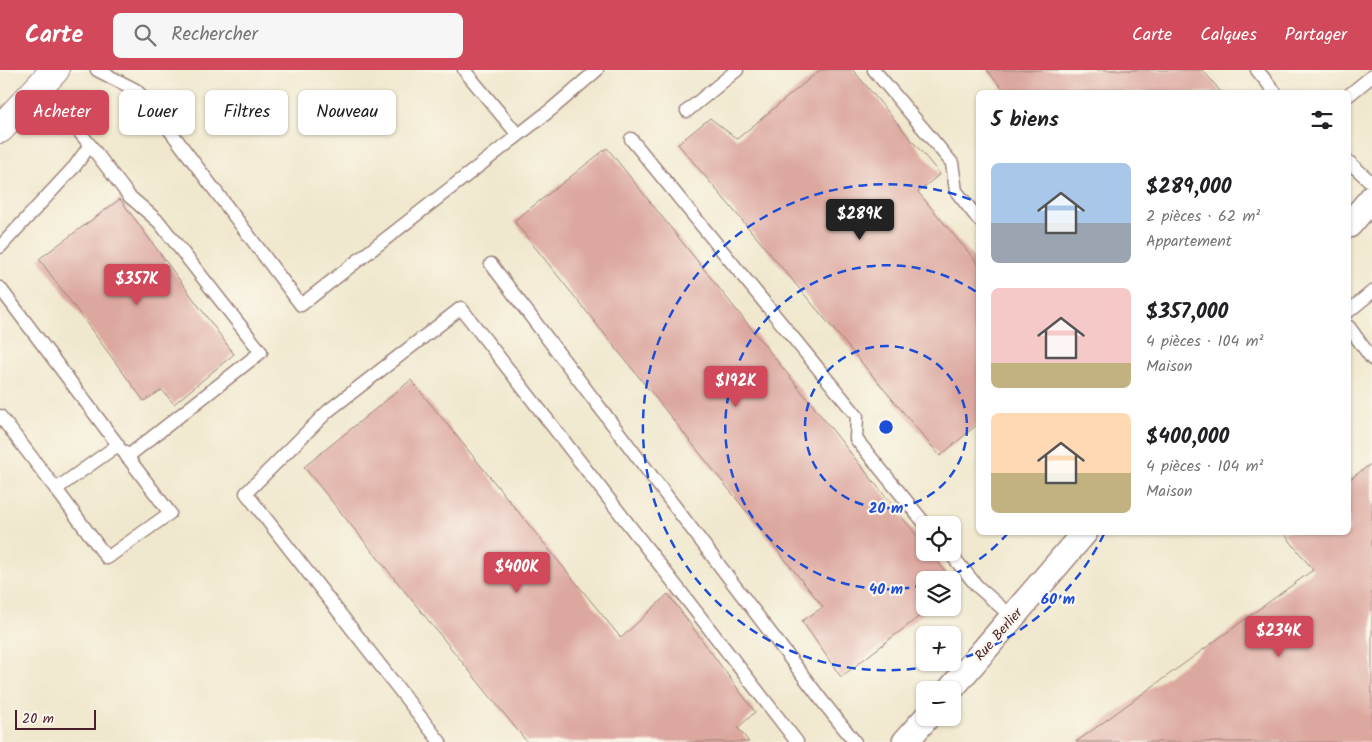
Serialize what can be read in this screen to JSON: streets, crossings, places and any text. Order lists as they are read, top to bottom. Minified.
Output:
{"streets":{"street":["Rue Berlier"]},"scale_bar":"20 m","page":{"header":"Carte","search":"Rechercher","nav":["Carte","Calques","Partager"],"chip":["Acheter","Louer","Filtres","Nouveau"],"heading":"5 biens","list":[{"name":"$289,000","note":"2 pièces · 62 m² · Appartement"},{"name":"$357,000","note":"4 pièces · 104 m² · Maison"},{"name":"$400,000","note":"4 pièces · 104 m² · Maison"}],"price":["$289K","$357K","$192K","$400K","$234K"],"map_buttons":["+","−"],"scale":"20 m"},"rings":["20 m","40 m","60 m"]}
